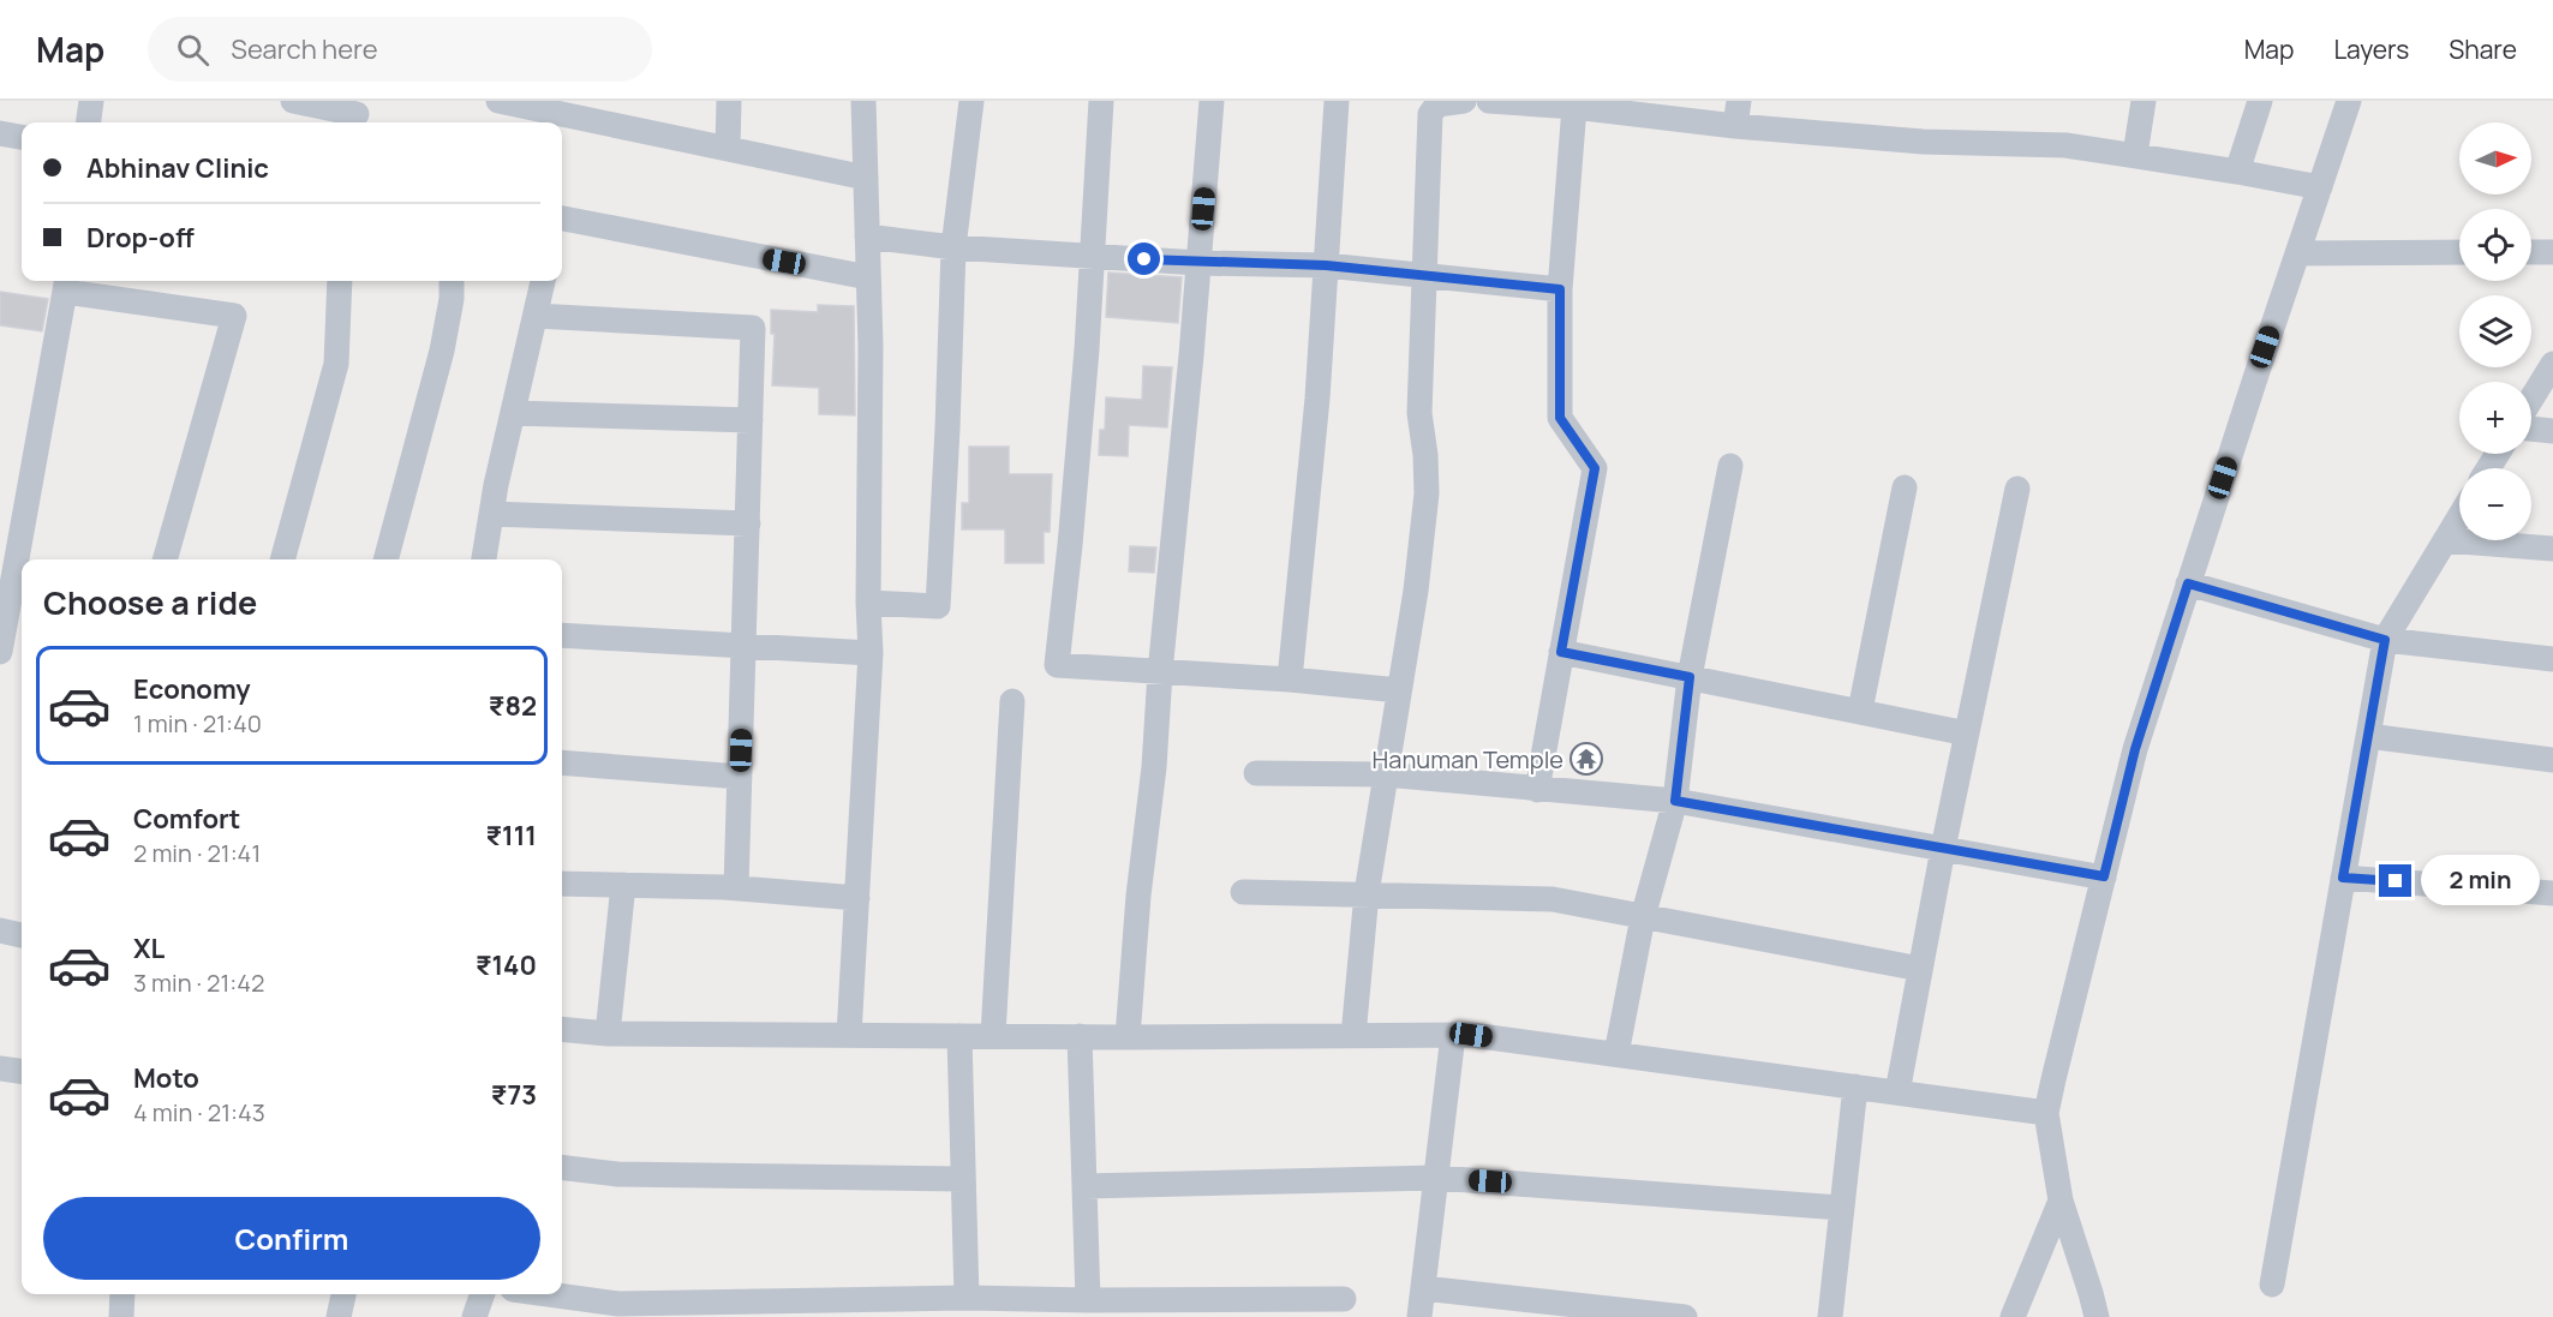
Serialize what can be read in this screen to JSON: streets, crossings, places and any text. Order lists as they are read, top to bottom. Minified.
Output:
{"places":{"temple":["Hanuman Temple"]},"north":"right","page":{"header":"Map","search":"Search here","nav":["Map","Layers","Share"],"map_buttons":["+","−"],"banner":["Abhinav Clinic","Drop-off"],"heading":"Choose a ride","list":[{"name":"Economy","note":"1 min · 21:40","value":"₹82"},{"name":"Comfort","note":"2 min · 21:41","value":"₹111"},{"name":"XL","note":"3 min · 21:42","value":"₹140"},{"name":"Moto","note":"4 min · 21:43","value":"₹73"}],"bubble":"2 min","buttons":"Confirm"}}
